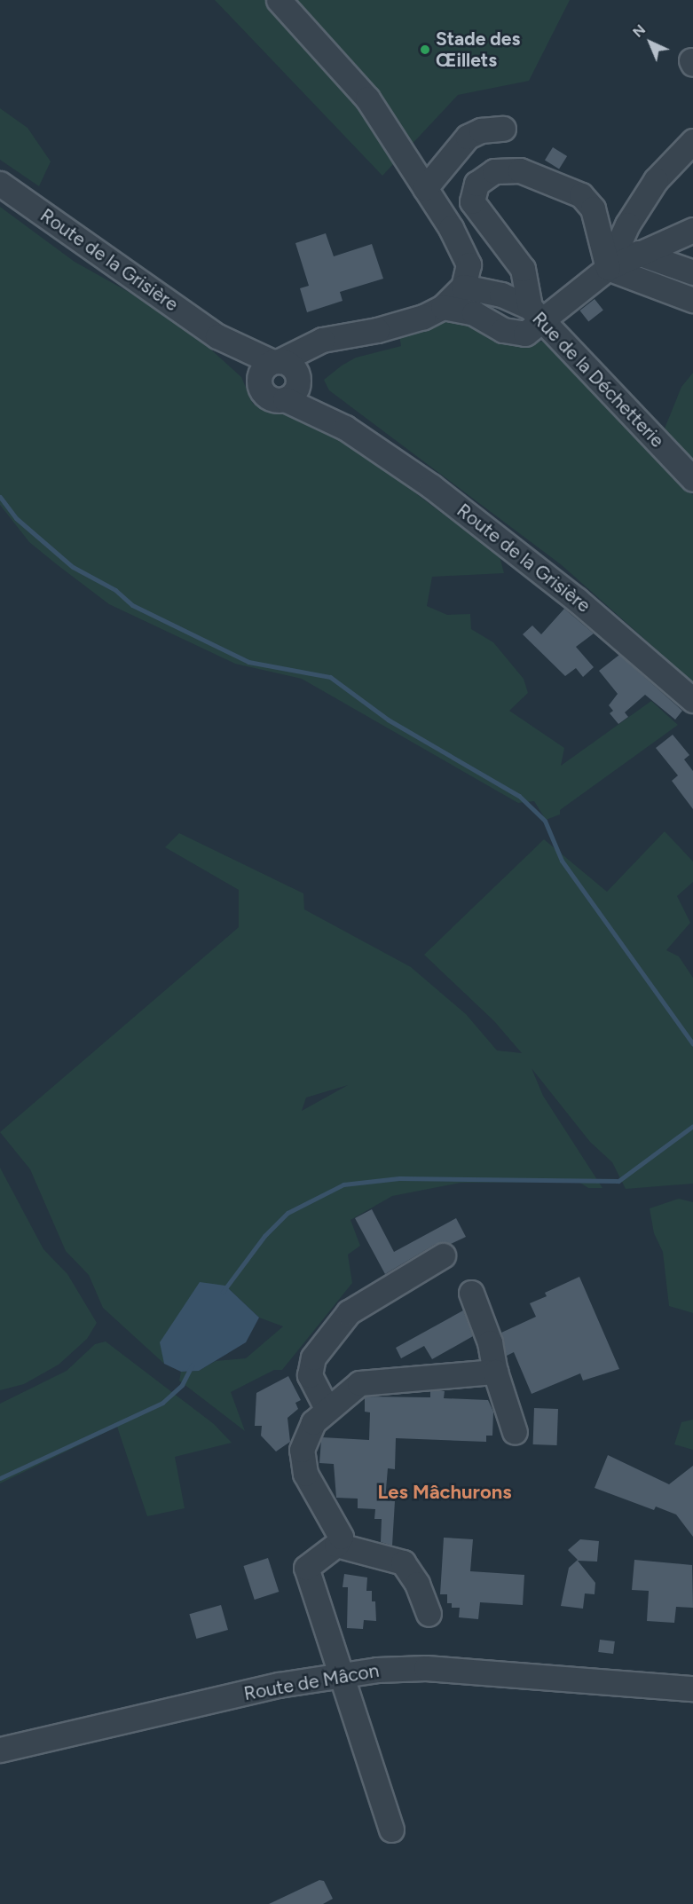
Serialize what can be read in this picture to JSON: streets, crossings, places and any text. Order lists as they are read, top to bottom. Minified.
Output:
{"streets":{"street":["Route de la Grisière","Rue de la Déchetterie","Route de Mâcon"]},"districts":["Les Mâchurons"],"places":["Stade des Œillets"],"north":"top left"}
